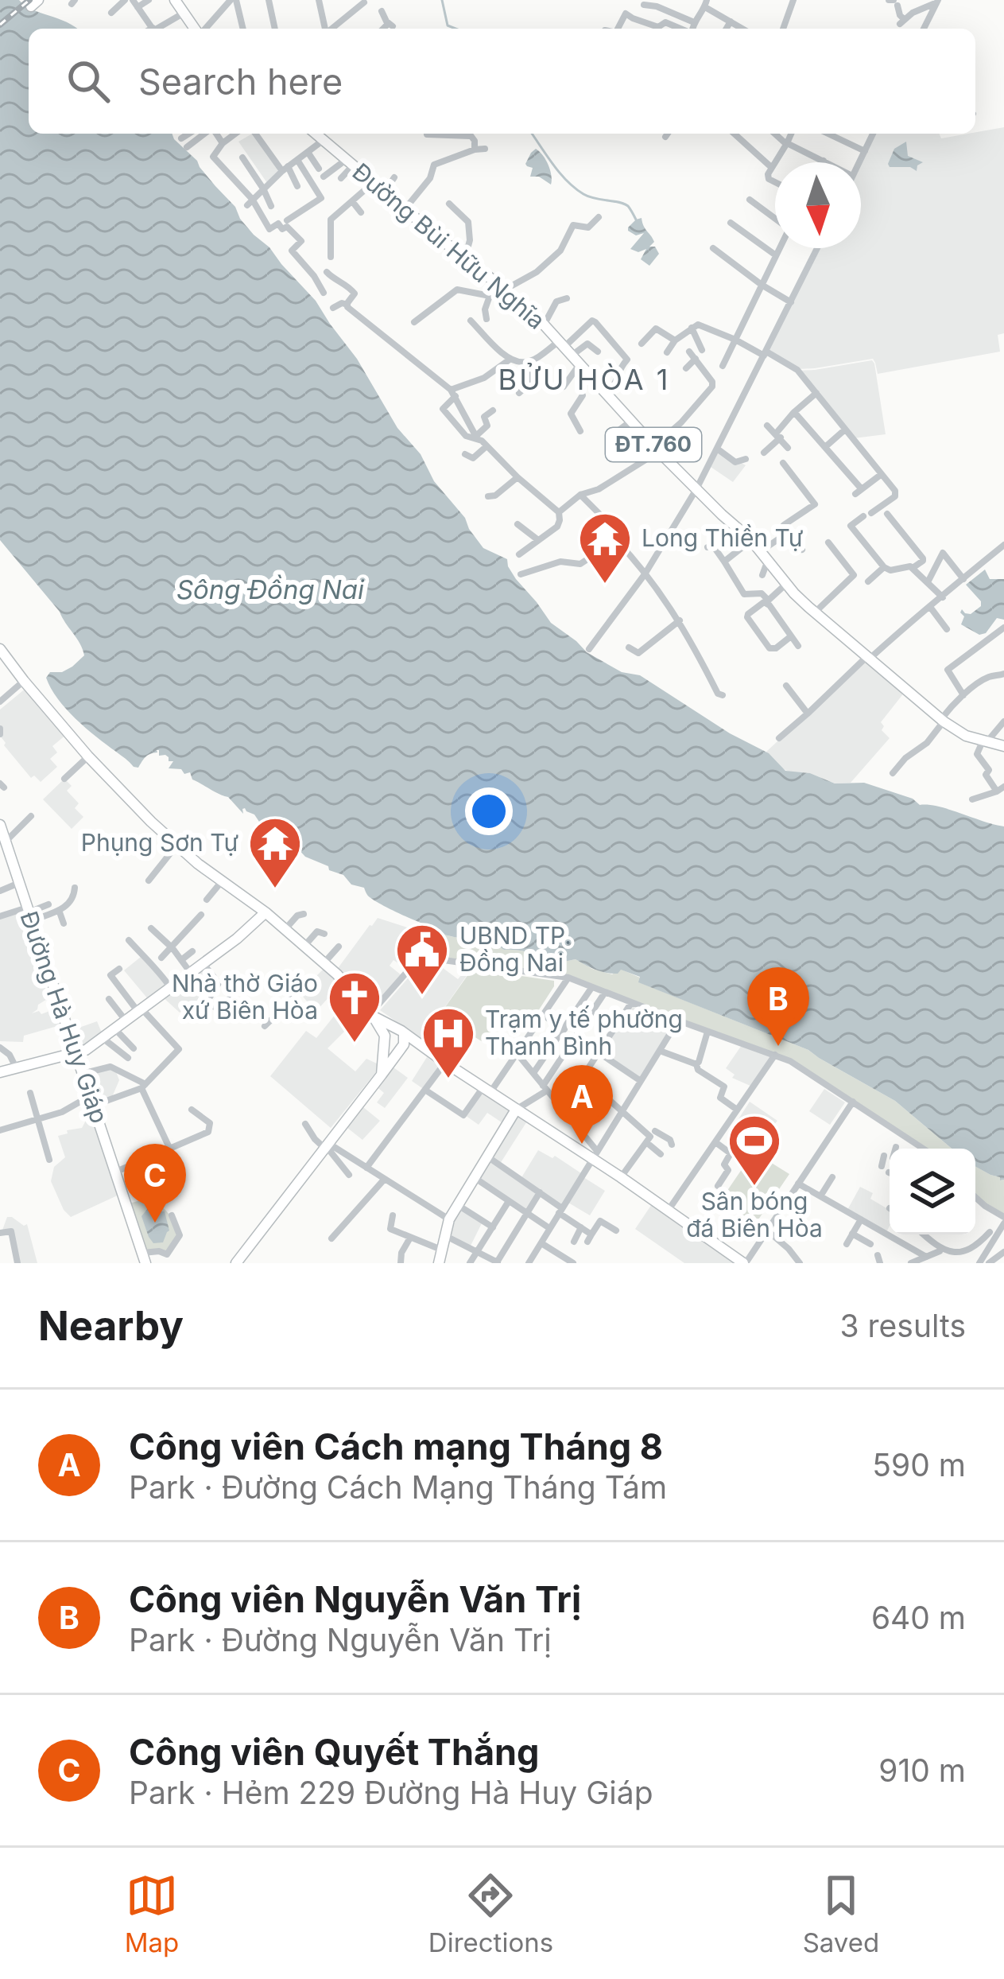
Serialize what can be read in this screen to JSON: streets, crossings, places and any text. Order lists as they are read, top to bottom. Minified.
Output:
{"streets":{"main road":["Đường Bùi Hữu Nghĩa","ĐT.760","Đường Hà Huy Giáp"]},"districts":["BỬU HÒA 1"],"water":["Sông Đồng Nai"],"places":{"temple":["Long Thiền Tự","Phụng Sơn Tự"],"public building":["UBND TP. Đồng Nai"],"church":["Nhà thờ Giáo xứ Biên Hòa"],"hospital":["Trạm y tế phường Thanh Bình"],"sports":["Sân bóng đá Biên Hòa"]},"north":"bottom","page":{"search":"Search here","pins":["B","A","C"],"heading":["Nearby","3 results"],"list":[{"mark":"A","name":"Công viên Cách mạng Tháng 8","note":"Park · Đường Cách Mạng Tháng Tám","value":"590 m"},{"mark":"B","name":"Công viên Nguyễn Văn Trị","note":"Park · Đường Nguyễn Văn Trị","value":"640 m"},{"mark":"C","name":"Công viên Quyết Thắng","note":"Park · Hẻm 229 Đường Hà Huy Giáp","value":"910 m"}],"nav":["Map","Directions","Saved"]}}
